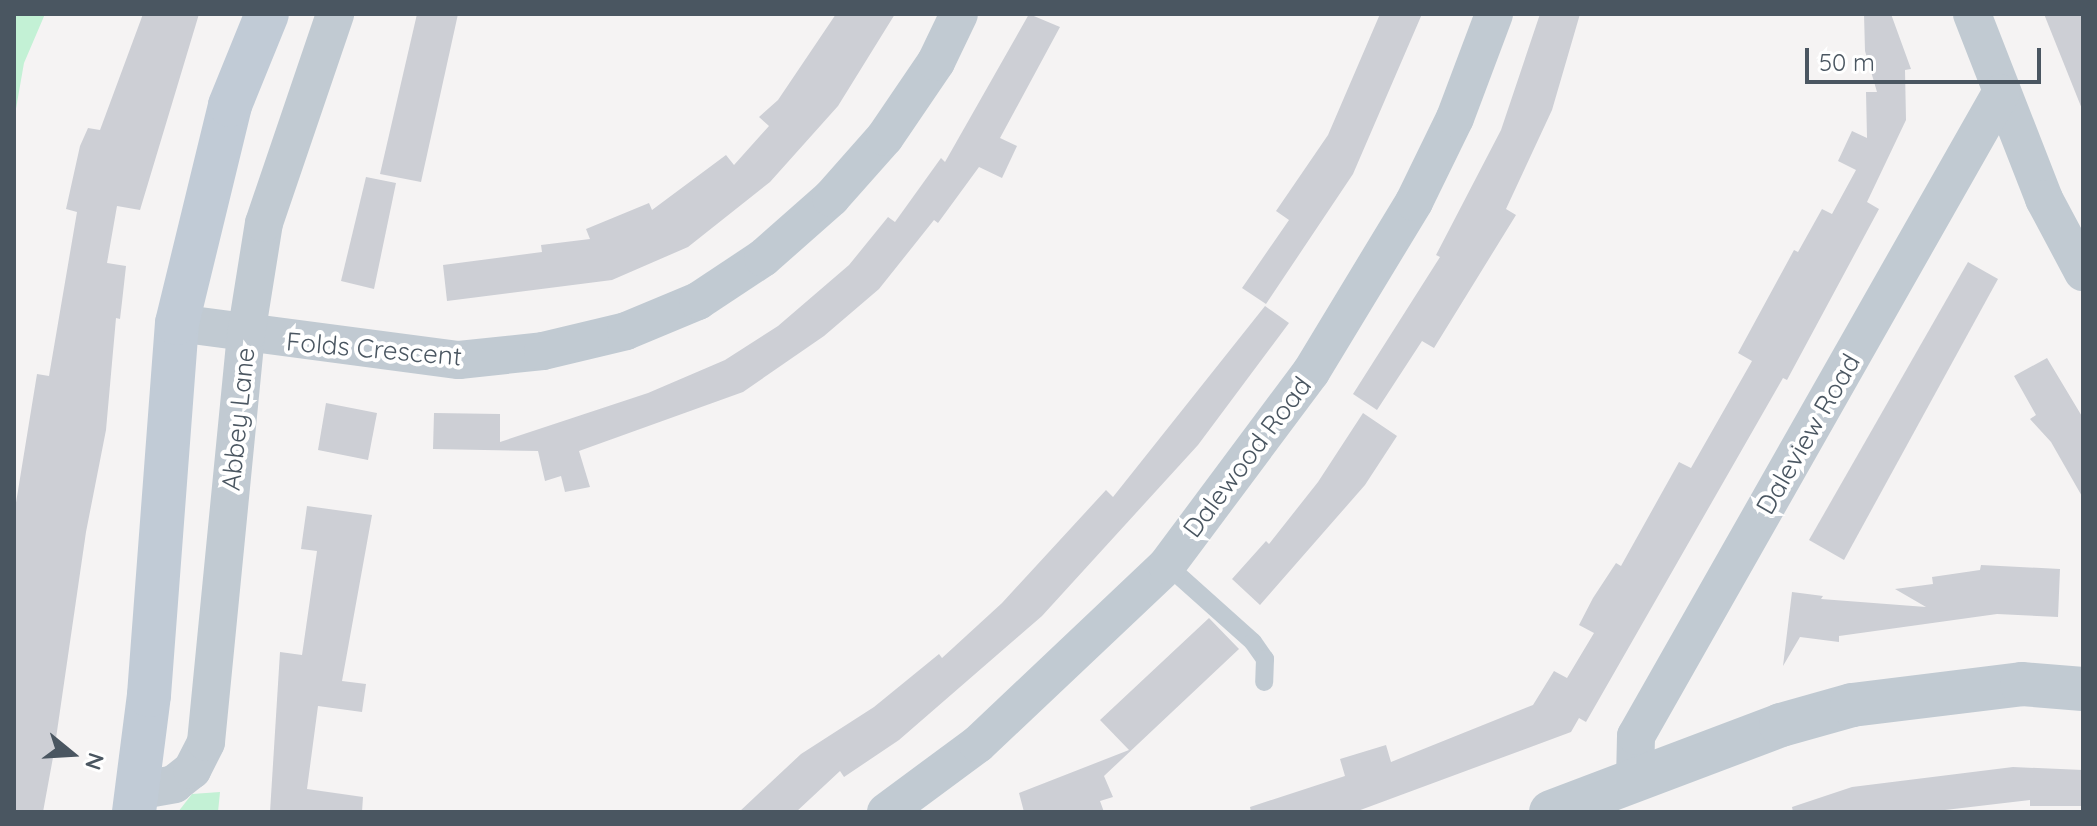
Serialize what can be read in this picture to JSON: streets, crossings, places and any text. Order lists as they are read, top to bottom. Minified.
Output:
{"streets":{"main road":["Abbey Lane"],"street":["Folds Crescent","Daleview Road","Dalewood Road"]},"crossings":[["Folds Crescent","Abbey Lane"]],"scale_bar":"50 m","north":"right"}
